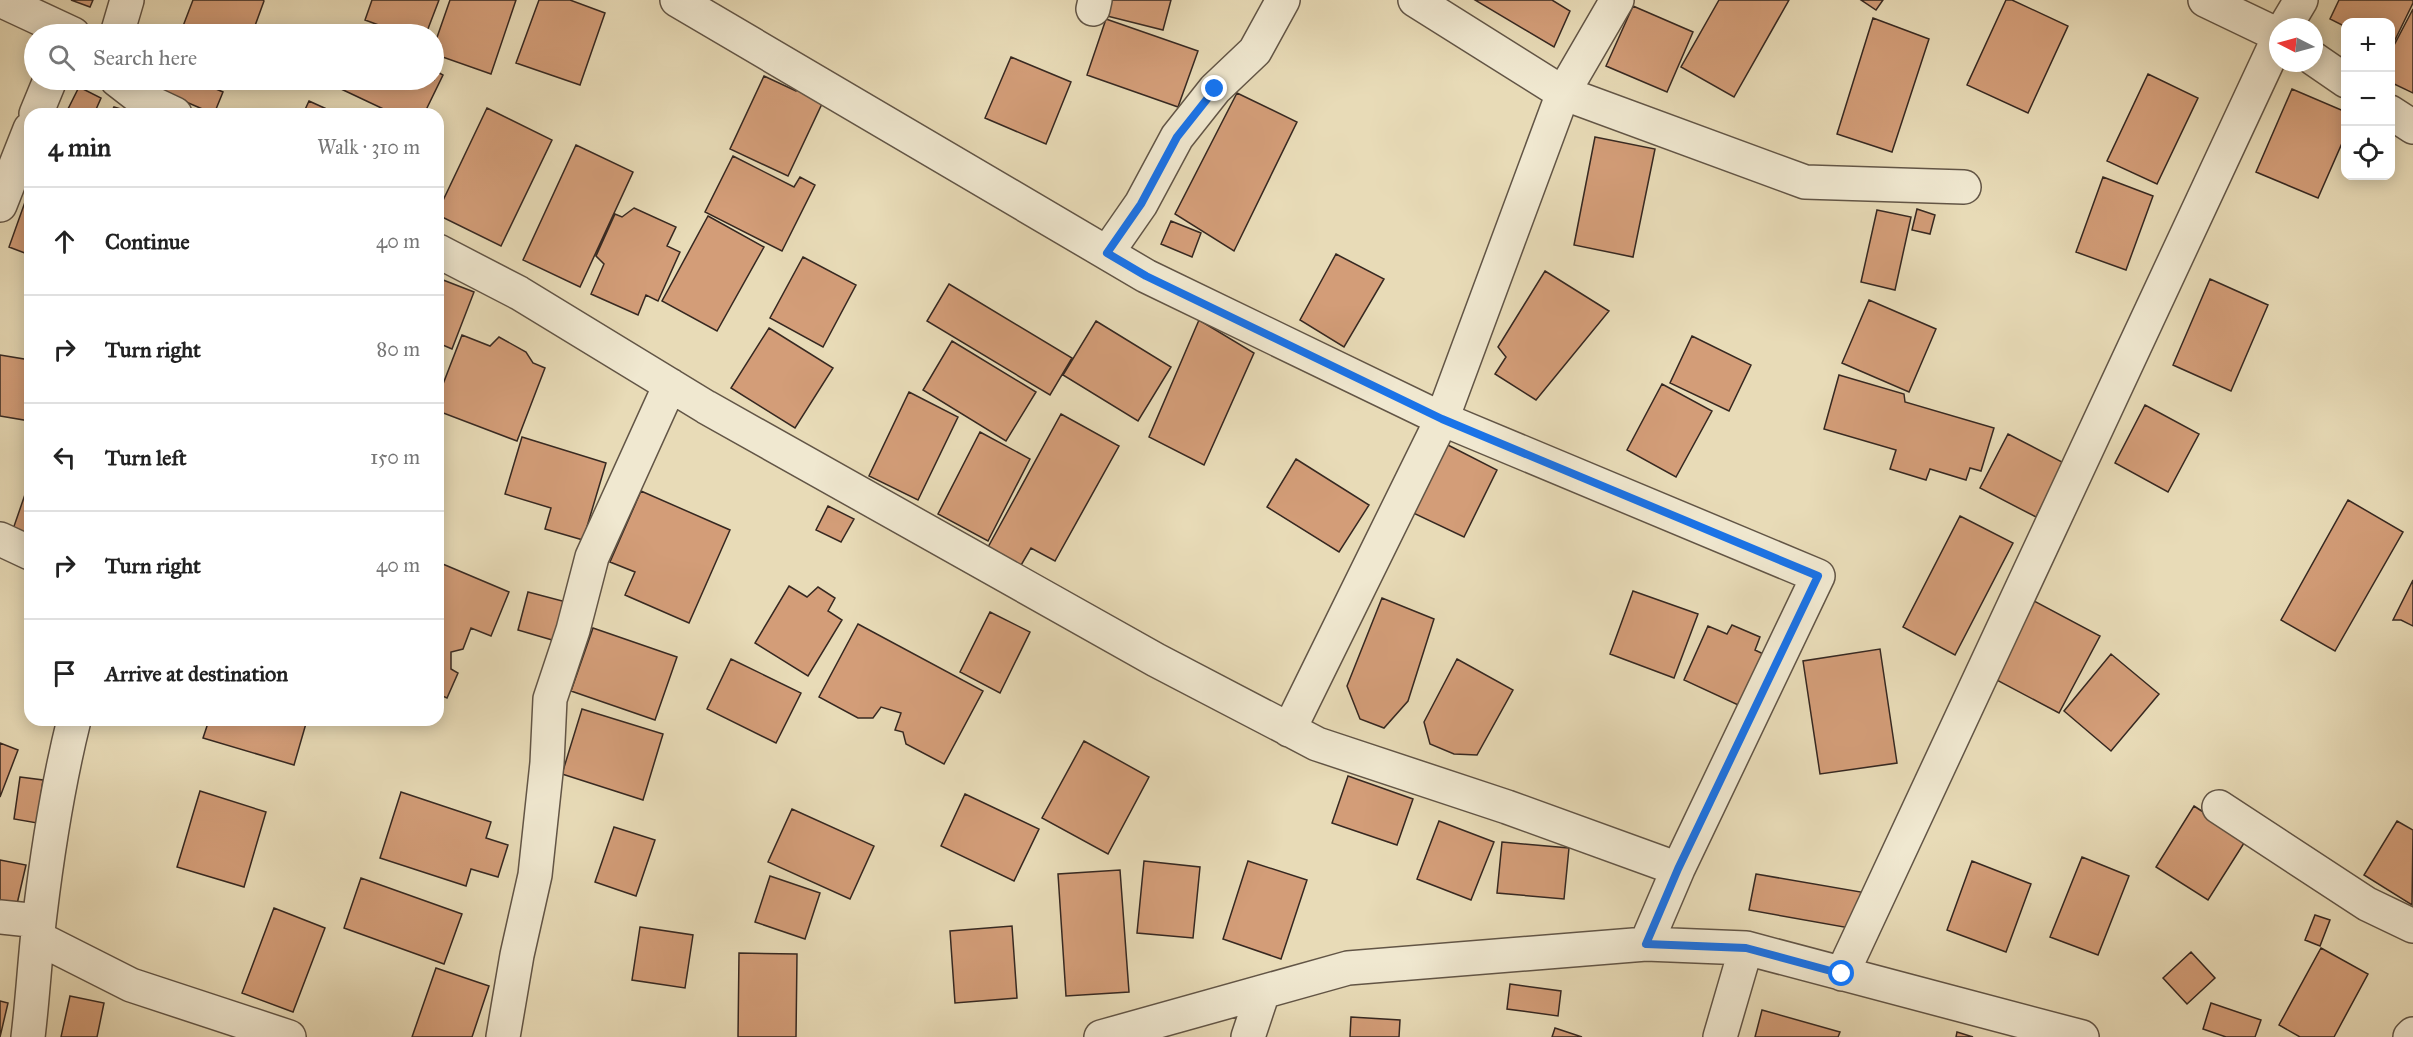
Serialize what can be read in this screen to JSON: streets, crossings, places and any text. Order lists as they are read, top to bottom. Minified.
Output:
{"north":"left","page":{"map_buttons":["+","−"],"search":"Search here","heading":["4 min","Walk · 310 m"],"list":[["Continue","40 m"],["Turn right","80 m"],["Turn left","150 m"],["Turn right","40 m"],"Arrive at destination"]}}
